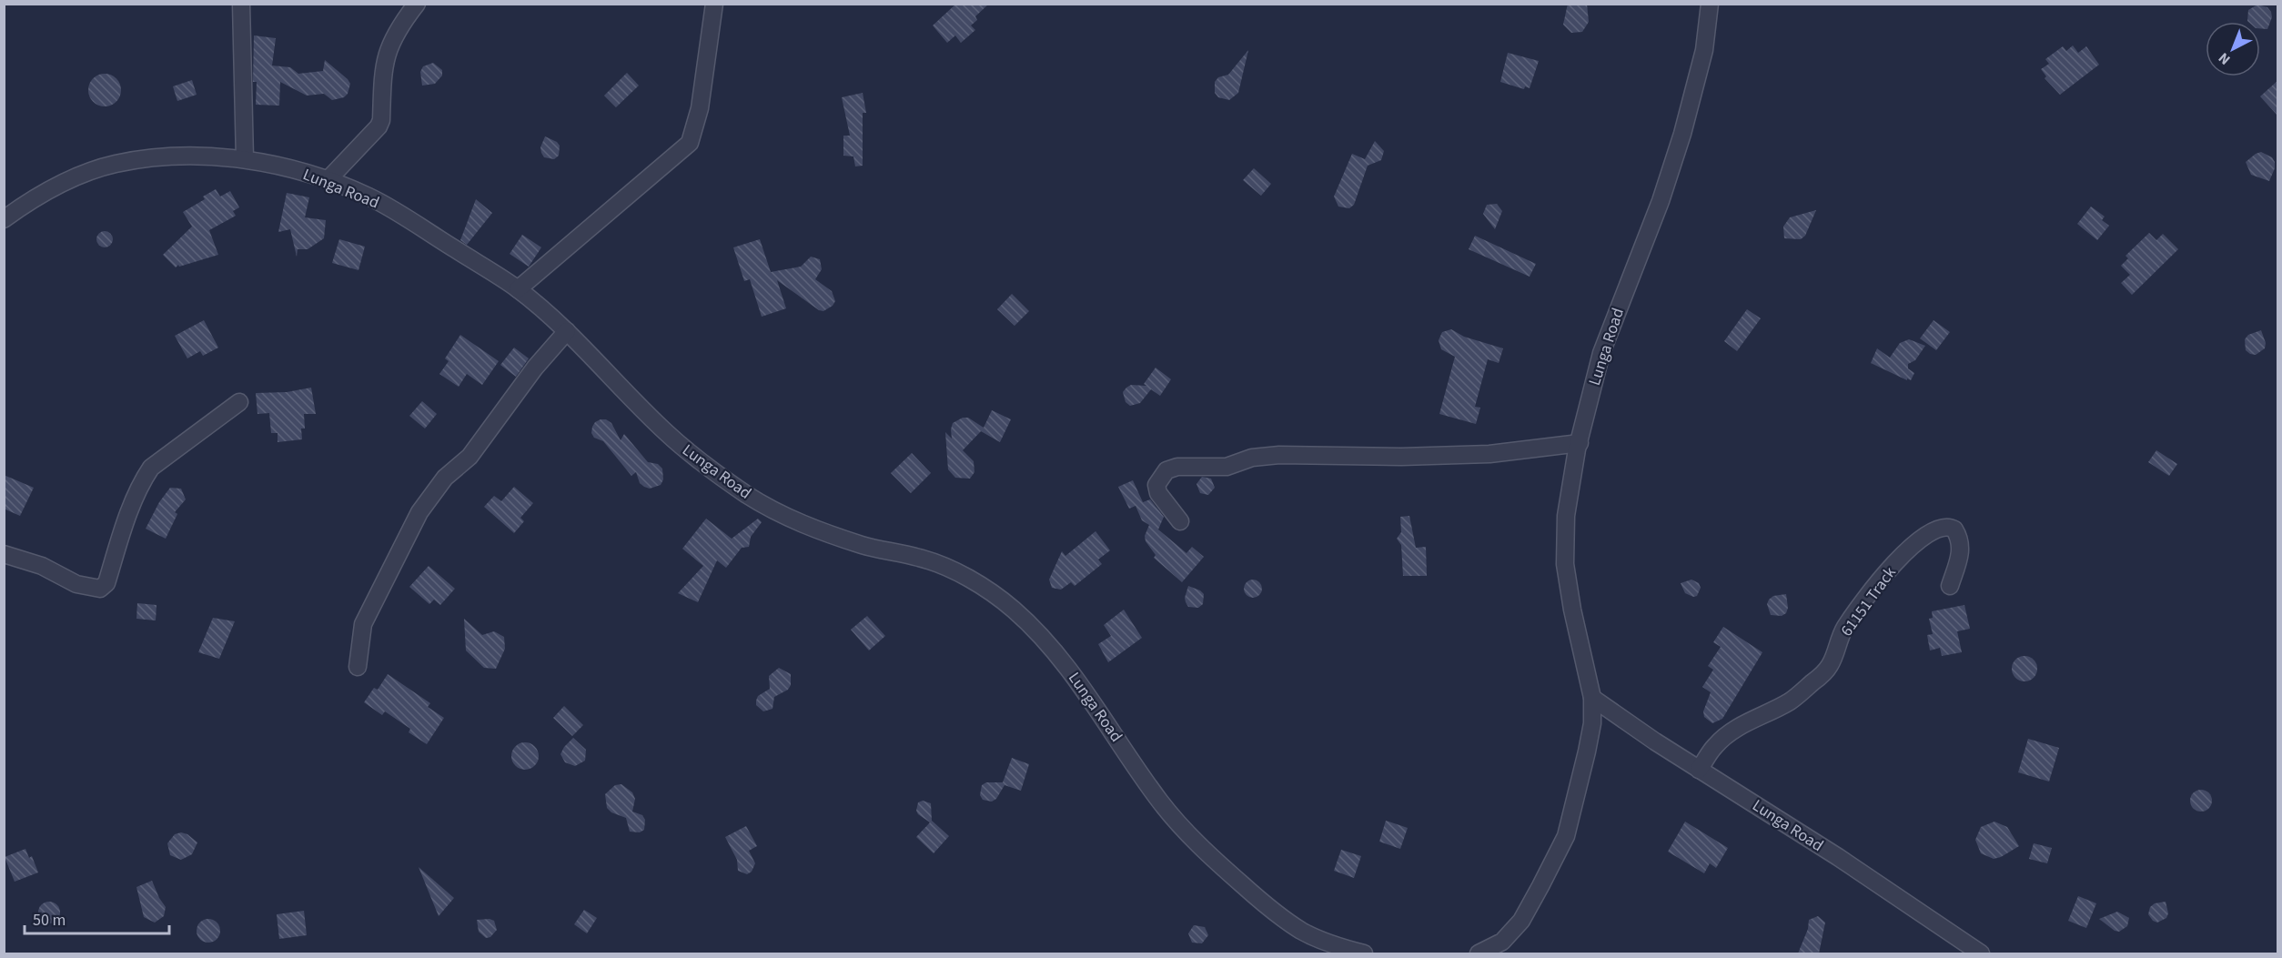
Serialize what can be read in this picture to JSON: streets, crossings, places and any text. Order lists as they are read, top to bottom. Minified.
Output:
{"streets":{"street":["Lunga Road","61151 Track"]},"crossings":[["Lunga Road","61151 Track"]],"scale_bar":"50 m","north":"bottom left"}
